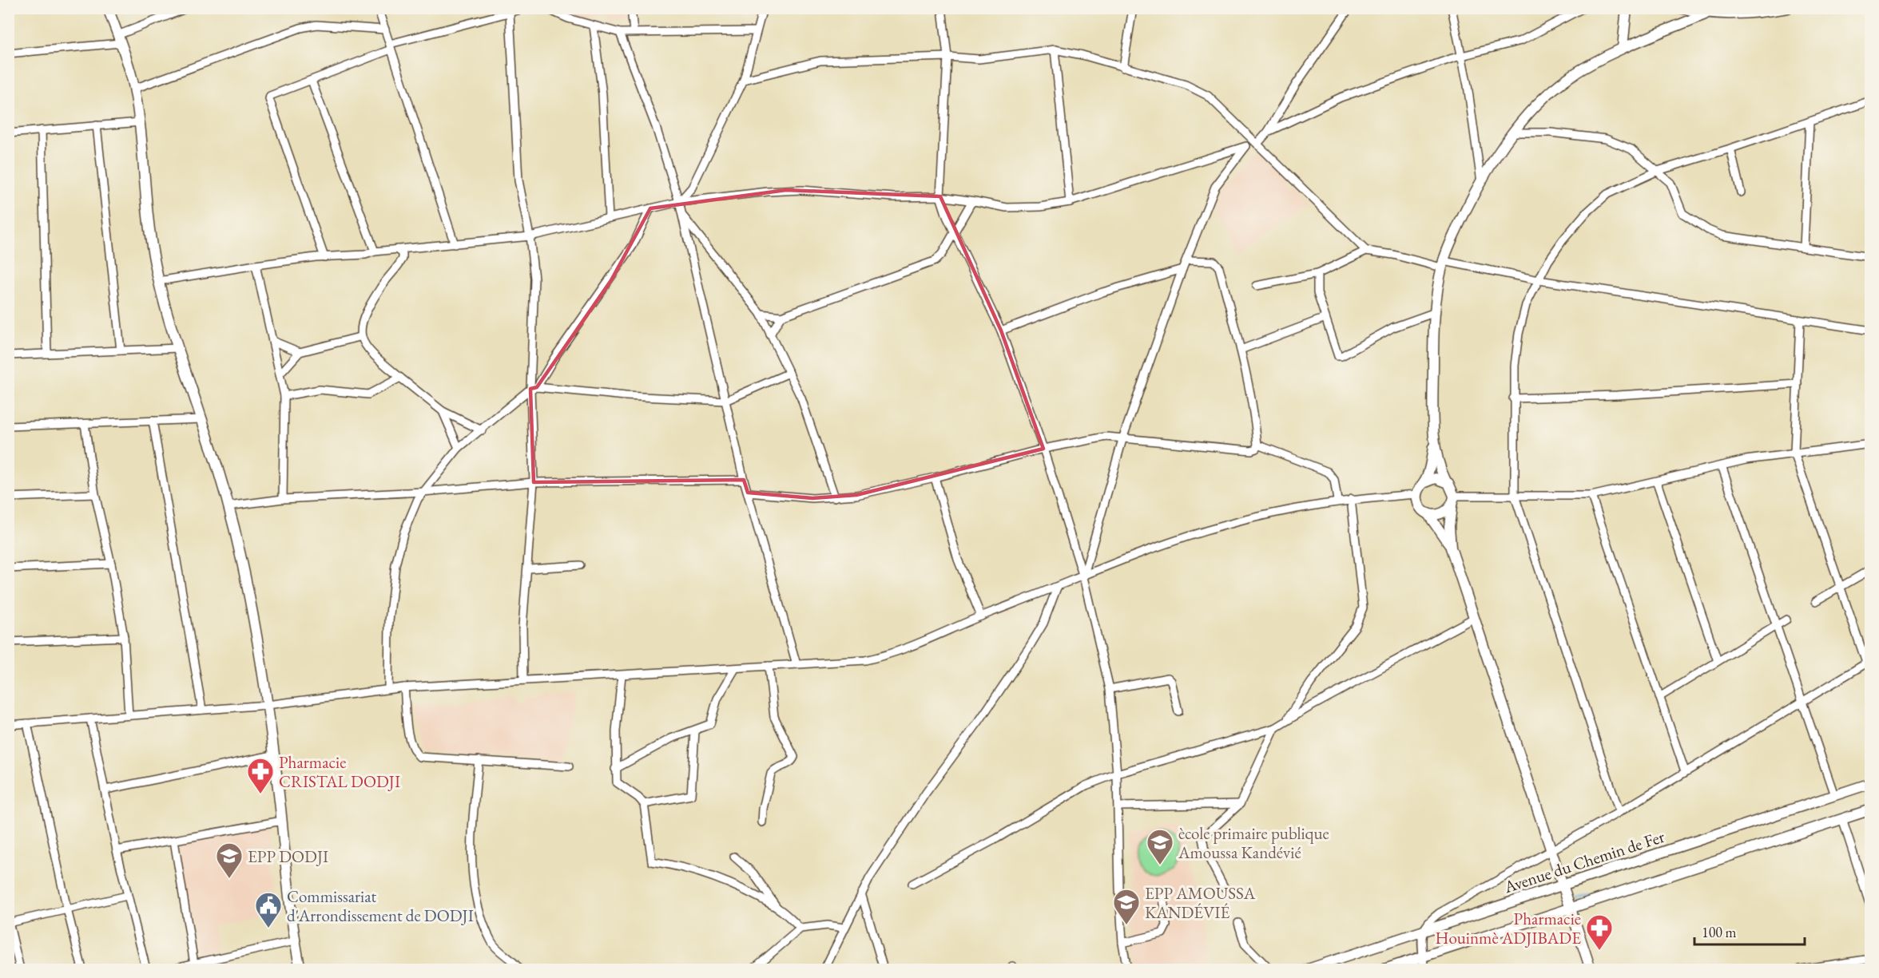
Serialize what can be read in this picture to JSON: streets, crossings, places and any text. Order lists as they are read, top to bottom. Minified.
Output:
{"streets":{"main road":["Avenue du Chemin de Fer"]},"places":{"pharmacy":["Pharmacie CRISTAL DODJI","Pharmacie Houinmè ADJIBADE"],"school or university":["ècole primaire publique Amoussa Kandévié","EPP DODJI","EPP AMOUSSA KANDÉVIÉ"],"public building":["Commissariat d'Arrondissement de DODJI"]},"scale_bar":"100 m"}
